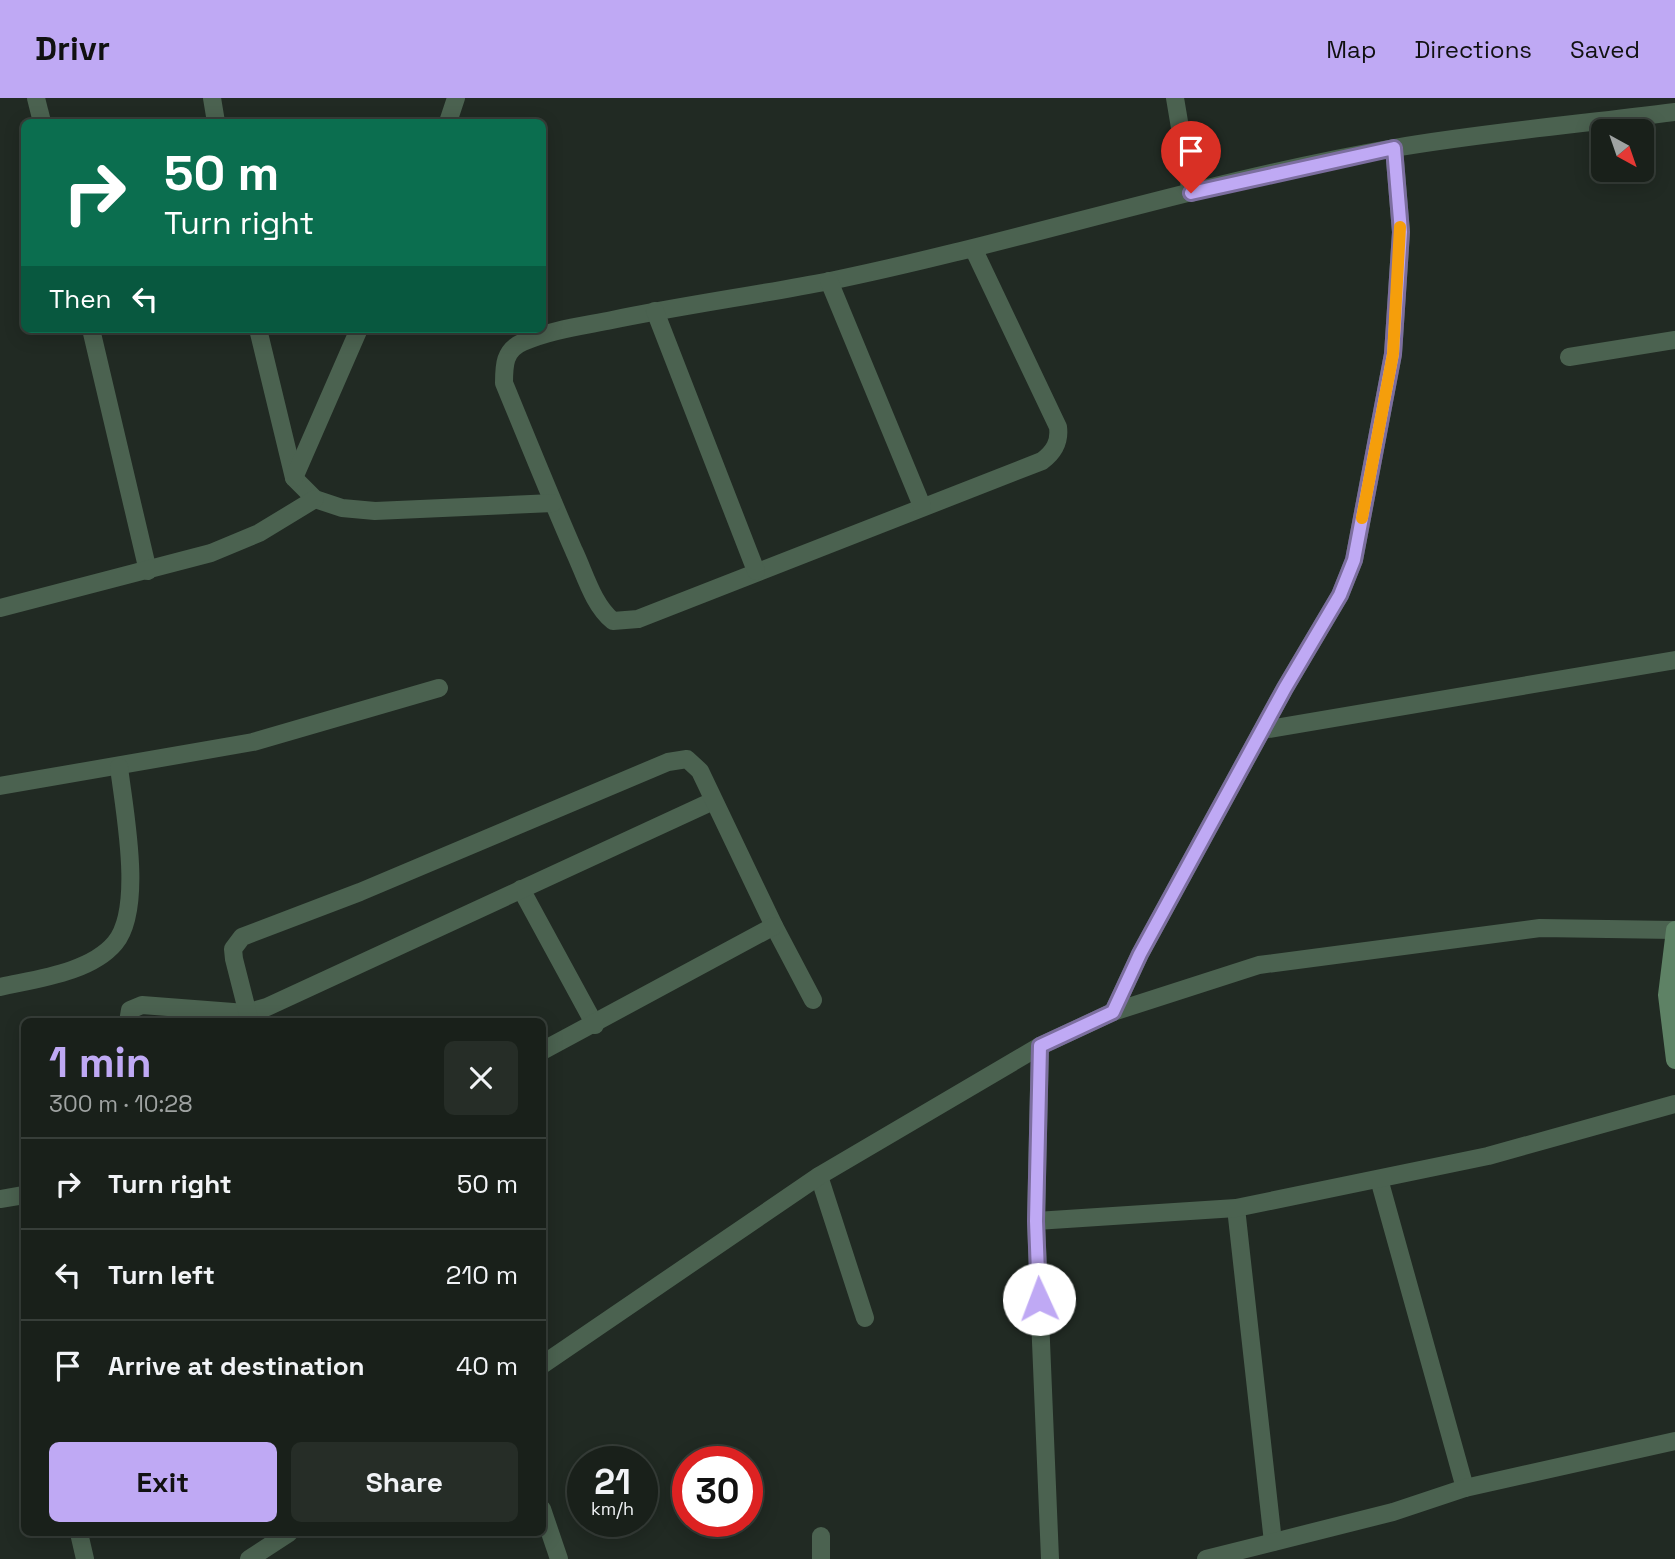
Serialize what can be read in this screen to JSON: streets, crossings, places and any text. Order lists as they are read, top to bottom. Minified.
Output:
{"north":"bottom right","page":{"header":"Drivr","nav":["Map","Directions","Saved"],"turn":["50 m","Turn right"],"then":"Then","heading":["1 min","300 m · 10:28"],"list":[{"name":"Turn right","value":"50 m"},{"name":"Turn left","value":"210 m"},{"name":"Arrive at destination","value":"40 m"}],"buttons":["Exit","Share"],"speed":"21 km/h","limit":"30"}}
